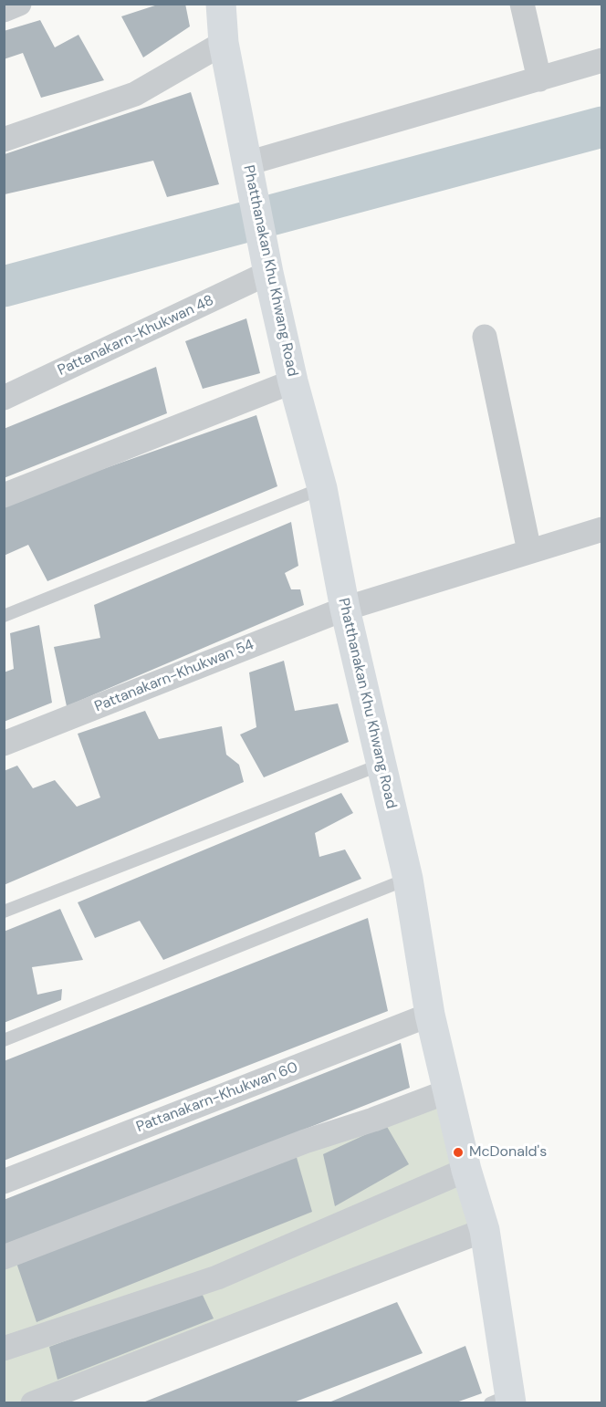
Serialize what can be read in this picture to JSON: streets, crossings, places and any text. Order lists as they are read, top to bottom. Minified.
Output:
{"streets":{"main road":["Phatthanakan Khu Khwang Road"],"street":["Pattanakarn-Khukwan 48","Pattanakarn-Khukwan 54","Pattanakarn-Khukwan 60"]},"crossings":[["Phatthanakan Khu Khwang Road","Pattanakarn-Khukwan 48"],["Phatthanakan Khu Khwang Road","Pattanakarn-Khukwan 54"],["Phatthanakan Khu Khwang Road","Pattanakarn-Khukwan 60"]],"places":["McDonald's"]}
